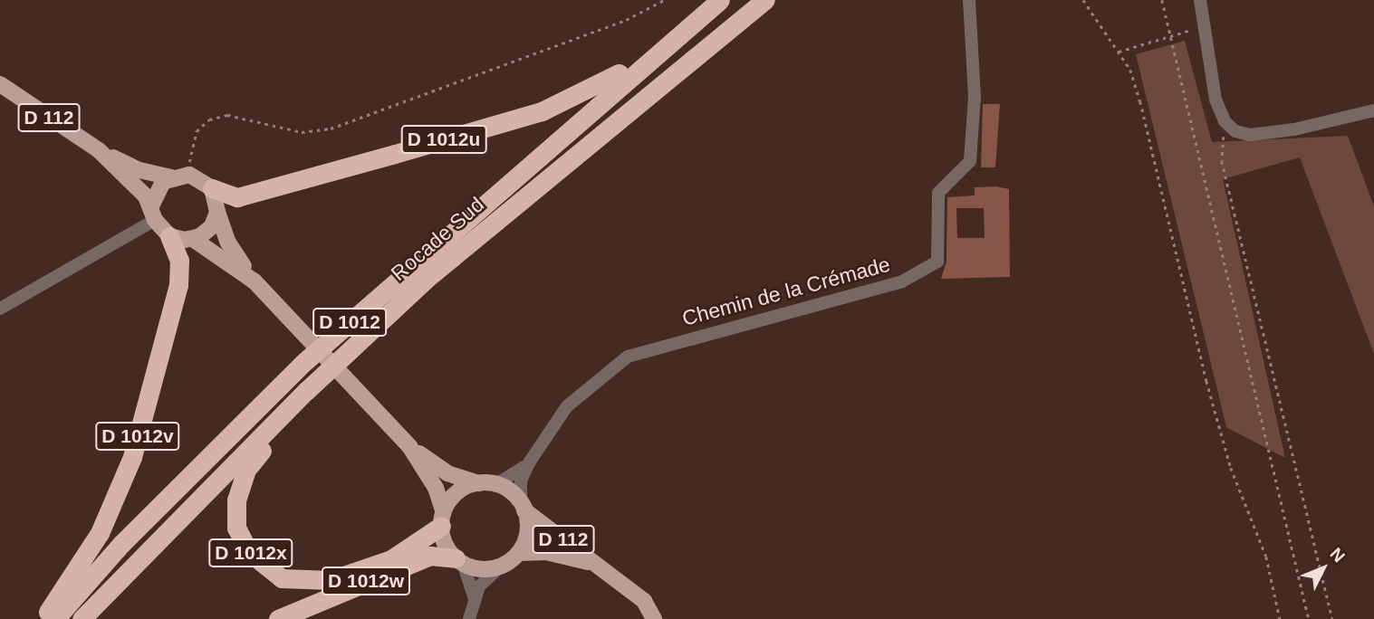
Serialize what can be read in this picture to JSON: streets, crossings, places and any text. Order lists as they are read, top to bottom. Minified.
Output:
{"streets":{"highway":["D 1012u","Rocade Sud","D 1012","D 1012v","D 1012x","D 1012w"],"main road":["D 112"],"street":["Chemin de la Crémade"]},"crossings":[["D 112","D 1012u"],["D 112","D 1012v"],["D 112","D 1012x"],["D 112","D 1012w"],["D 1012u","Rocade Sud"],["D 1012u","D 1012v"],["Rocade Sud","D 1012x"],["D 1012x","D 1012w"]],"north":"top right"}
